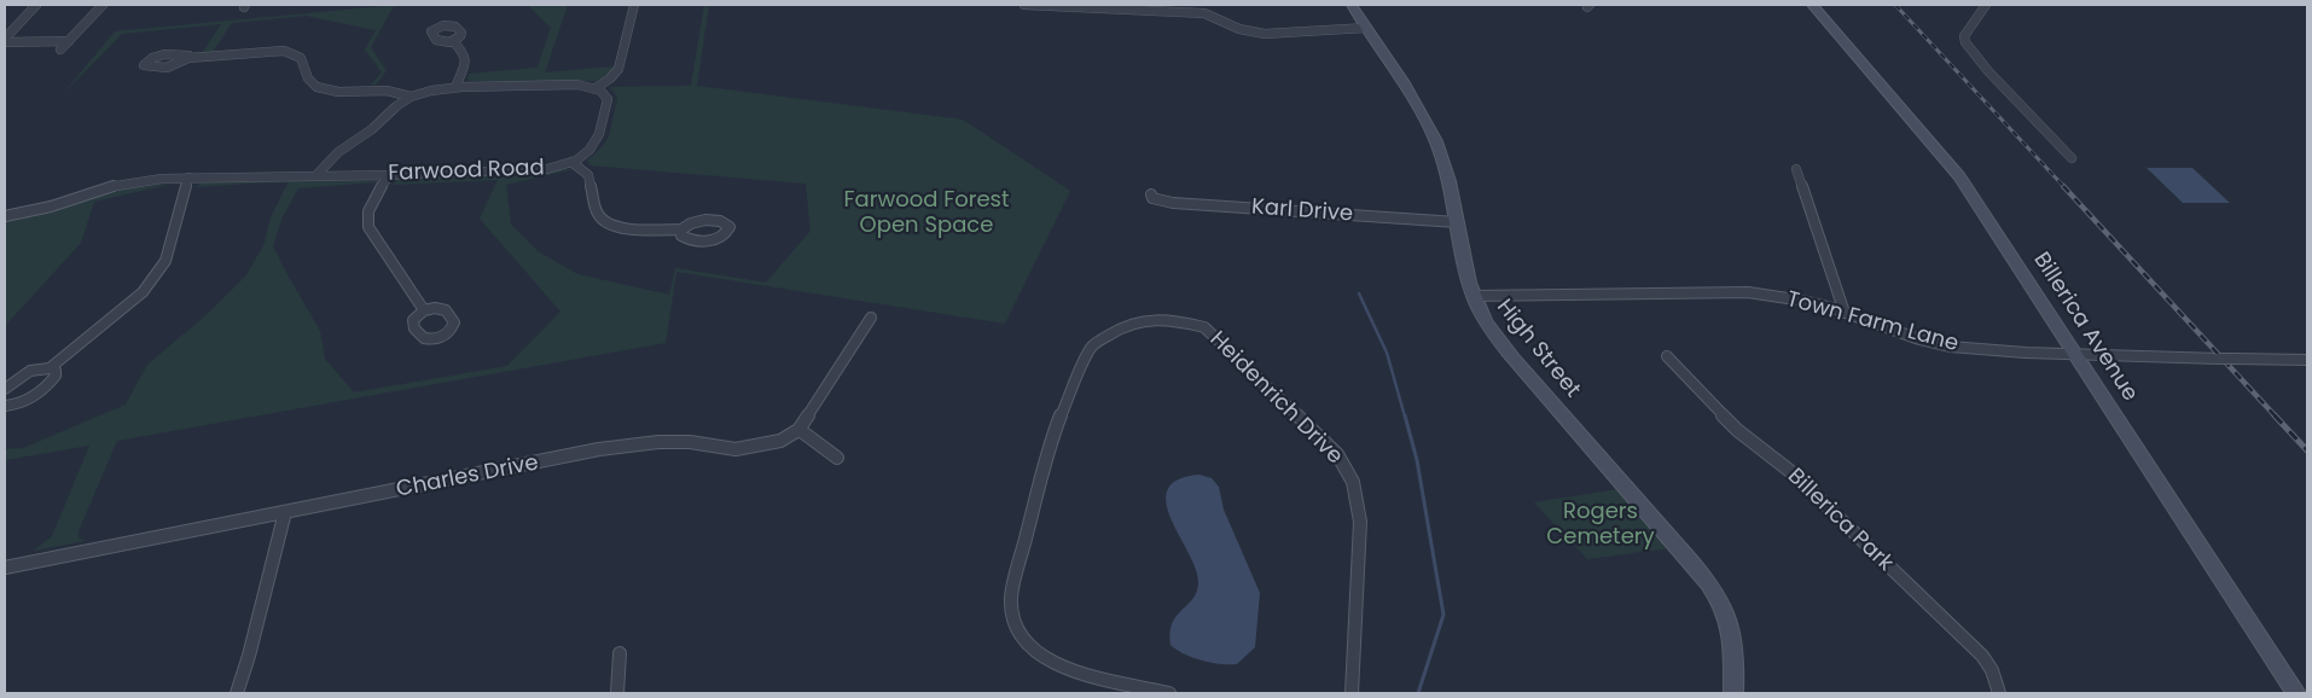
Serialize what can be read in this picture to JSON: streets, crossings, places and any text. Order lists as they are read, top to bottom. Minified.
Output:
{"streets":{"main road":["Billerica Avenue","High Street"],"street":["Farwood Road","Karl Drive","Town Farm Lane","Heidenrich Drive","Charles Drive","Billerica Park"]},"crossings":[["Karl Drive","High Street"],["Town Farm Lane","Billerica Avenue"],["Town Farm Lane","High Street"]],"parks":["Farwood Forest Open Space","Rogers Cemetery"]}
